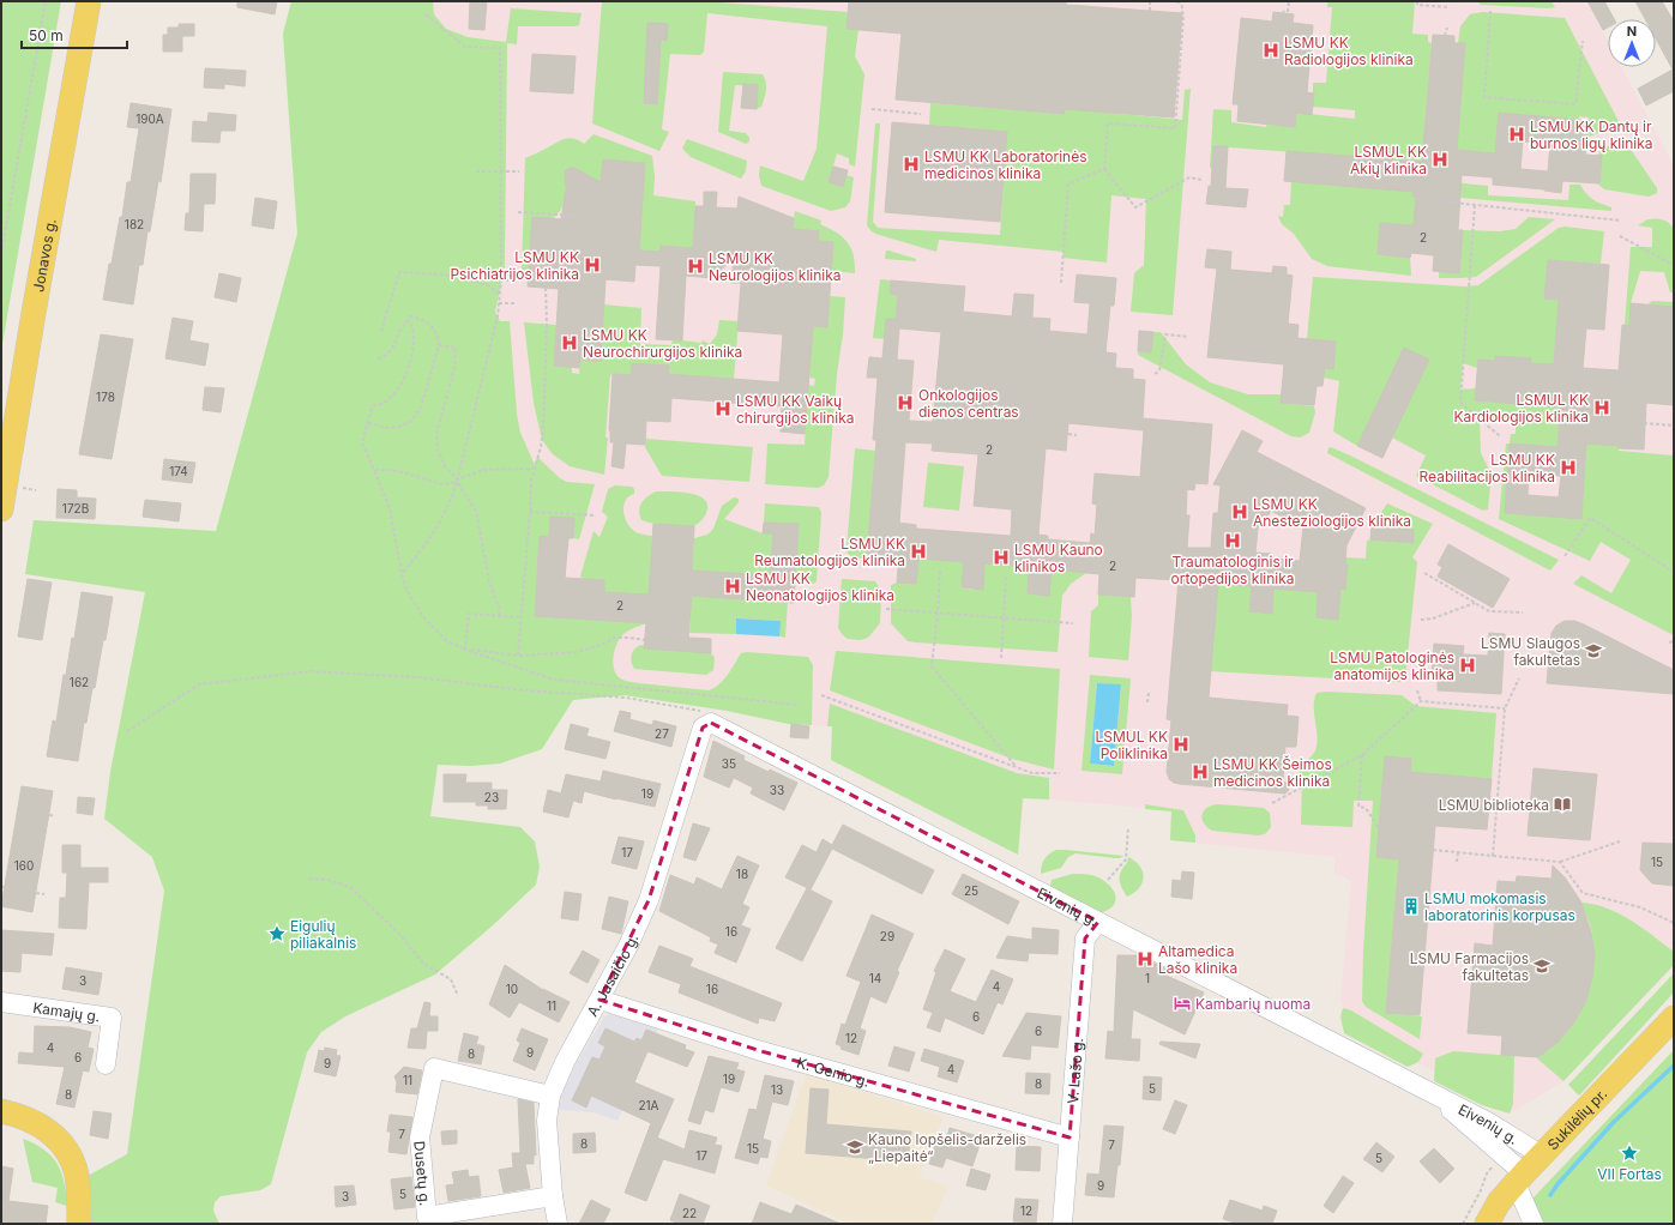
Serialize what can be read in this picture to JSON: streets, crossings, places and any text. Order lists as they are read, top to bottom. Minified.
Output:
{"streets":{"main road":["Jonavos g.","Sukilėlių pr."],"street":["Eivenių g.","A. Jasaičio g.","Kamajų g.","V. Lašo g.","K. Genio g.","Dusetų g."]},"crossings":[["Eivenių g.","A. Jasaičio g."],["Eivenių g.","V. Lašo g."],["Eivenių g.","Sukilėlių pr."],["A. Jasaičio g.","K. Genio g."],["A. Jasaičio g.","Dusetų g."],["V. Lašo g.","K. Genio g."]],"places":{"hospital":["LSMU KK Radiologijos klinika","LSMU KK Dantų ir burnos ligų klinika","LSMUL KK Akių klinika","LSMU KK Laboratorinės medicinos klinika","LSMU KK Psichiatrijos klinika","LSMU KK Neurologijos klinika","LSMU KK Neurochirurgijos klinika","Onkologijos dienos centras","LSMUL KK Kardiologijos klinika","LSMU KK Vaikų chirurgijos klinika","LSMU KK Reabilitacijos klinika","LSMU KK Anesteziologijos klinika","Traumatologinis ir ortopedijos klinika","LSMU KK Reumatologijos klinika","LSMU Kauno klinikos","LSMU KK Neonatologijos klinika","LSMU Patologinės anatomijos klinika","LSMUL KK Poliklinika","LSMU KK Šeimos medicinos klinika","Altamedica Lašo klinika"],"school or university":["LSMU Slaugos fakultetas","LSMU Farmacijos fakultetas","Kauno lopšelis-darželis „Liepaitė“"],"library":["LSMU biblioteka"],"building":["LSMU mokomasis laboratorinis korpusas"],"place":["Eigulių piliakalnis","VII Fortas"],"hotel":["Kambarių nuoma"]},"house_numbers":["190A","182","2","178","2","174","172B","2","2","162","27","35","33","19","23","17","15","160","18","25","16","29","14","1","3","4","10","16","11","6","6","12","4","9","8","6","9","4","19","11","8","5","13","8","21A","7","8","7","15","17","5","9","5","3","12","22"],"scale_bar":"50 m","north":"top"}
